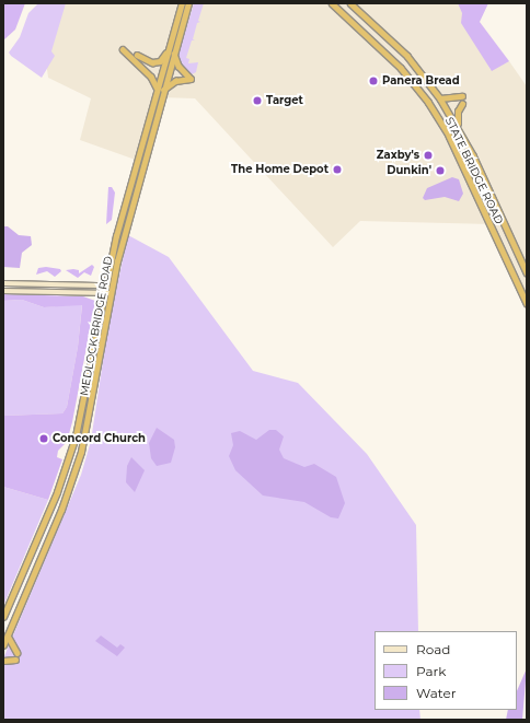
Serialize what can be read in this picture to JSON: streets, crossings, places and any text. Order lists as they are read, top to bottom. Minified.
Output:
{"streets":{"highway":["STATE BRIDGE ROAD","MEDLOCK BRIDGE ROAD"]},"places":["Panera Bread","Target","Zaxby's","The Home Depot","Dunkin'","Concord Church"],"legend":["Road","Park","Water"]}
